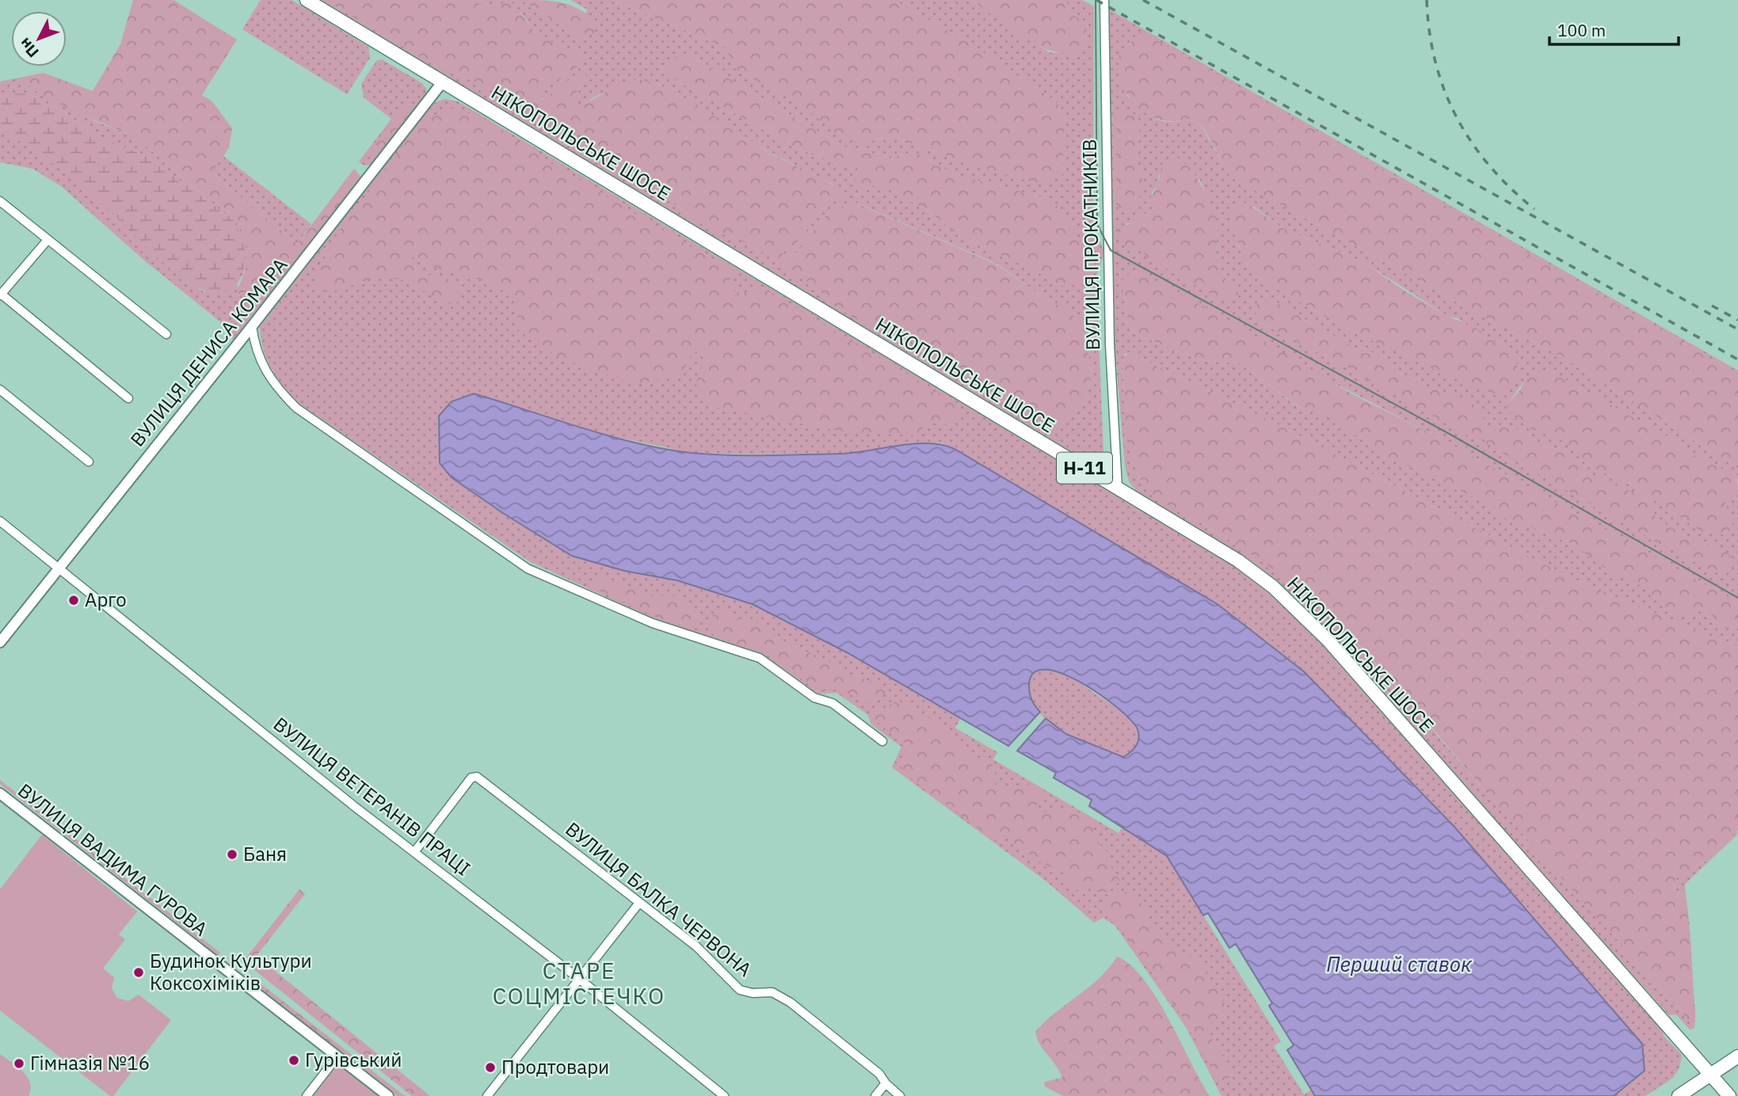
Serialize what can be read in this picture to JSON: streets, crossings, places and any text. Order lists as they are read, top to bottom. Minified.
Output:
{"streets":{"main road":["НІКОПОЛЬСЬКЕ ШОСЕ","Н-11"],"street":["ВУЛИЦЯ ПРОКАТНИКІВ","ВУЛИЦЯ ДЕНИСА КОМАРА","ВУЛИЦЯ ВЕТЕРАНІВ ПРАЦІ","ВУЛИЦЯ ВАДИМА ГУРОВА","ВУЛИЦЯ БАЛКА ЧЕРВОНА"]},"crossings":[["НІКОПОЛЬСЬКЕ ШОСЕ","ВУЛИЦЯ ПРОКАТНИКІВ"],["НІКОПОЛЬСЬКЕ ШОСЕ","ВУЛИЦЯ ДЕНИСА КОМАРА"],["ВУЛИЦЯ ДЕНИСА КОМАРА","ВУЛИЦЯ ВЕТЕРАНІВ ПРАЦІ"],["ВУЛИЦЯ ВЕТЕРАНІВ ПРАЦІ","ВУЛИЦЯ БАЛКА ЧЕРВОНА"]],"districts":["СТАРЕ СОЦМІСТЕЧКО"],"water":["Перший ставок"],"places":["Арго","Баня","Будинок Культури Коксохіміків","Гурівський","Гімназія №16","Продтовари"],"scale_bar":"100 m","north":"bottom left"}
